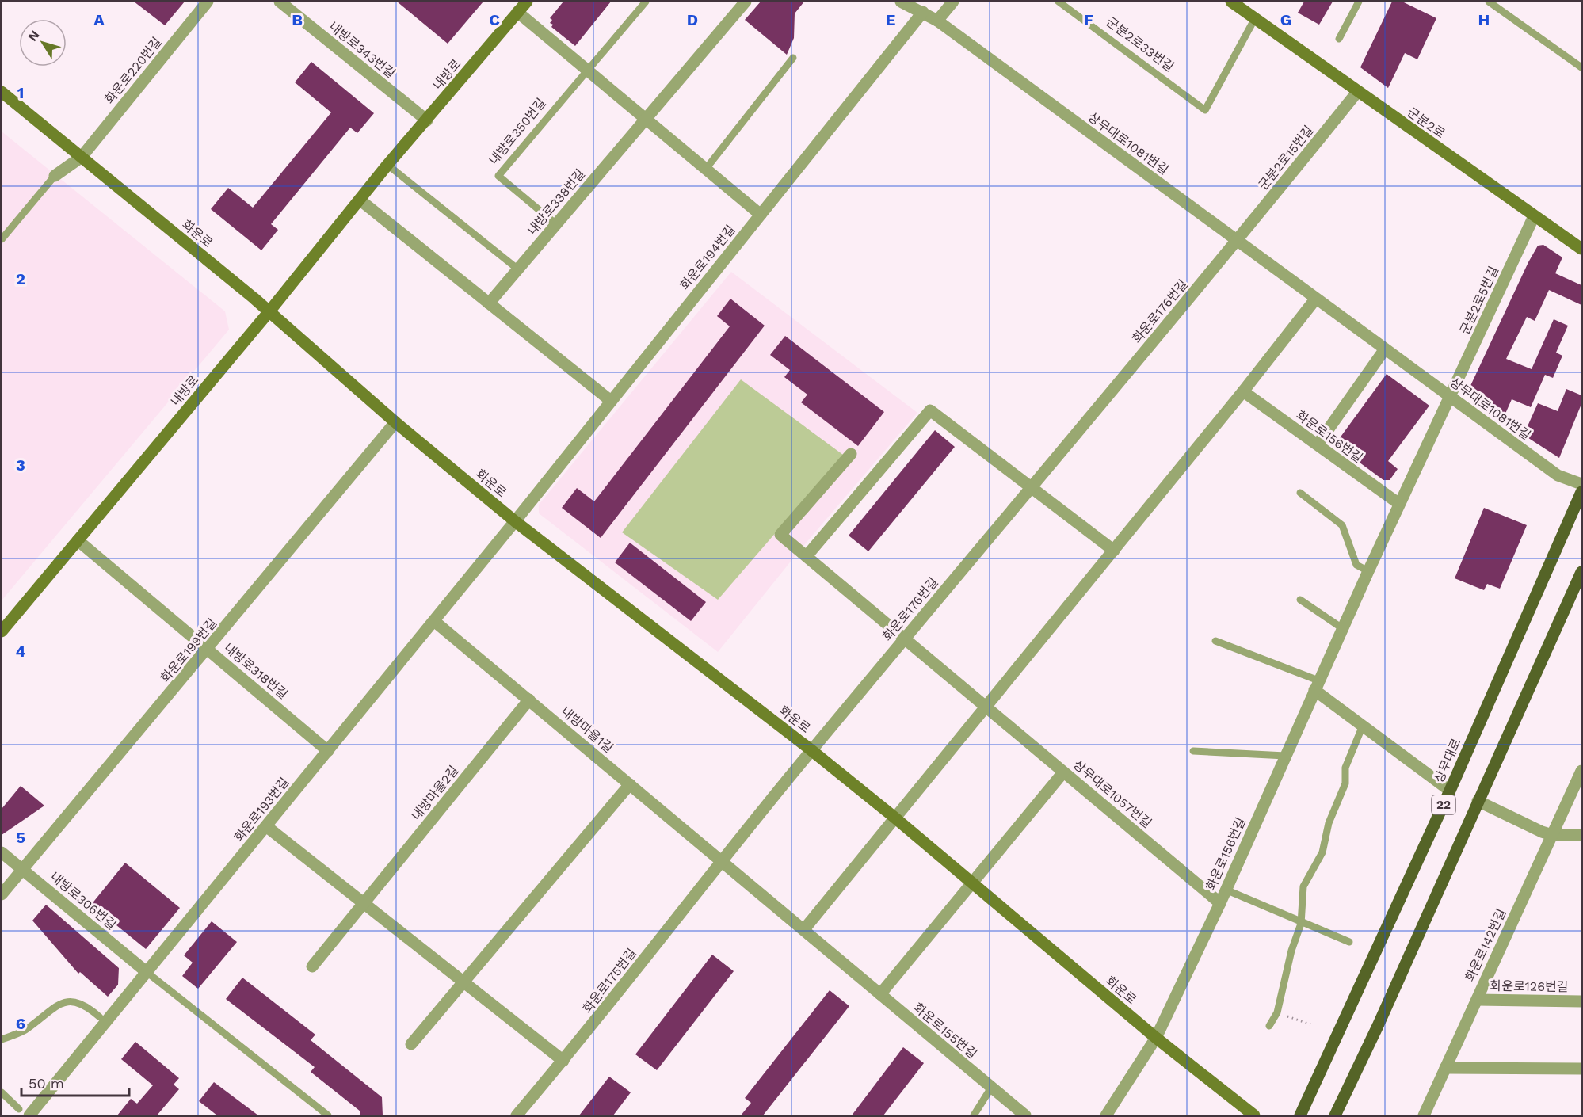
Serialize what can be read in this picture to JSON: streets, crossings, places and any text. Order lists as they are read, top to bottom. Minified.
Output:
{"streets":{"main road":["상무대로","22"],"street":["내방로343번길","화운로220번길","내방로","군분2로","상무대로1081번길","군분2로15번길","내방로338번길","화운로","화운로194번길","군분2로5번길","화운로176번길","화운로156번길","화운로199번길","내방로318번길","내방마을1길","내방마을2길","상무대로1057번길","화운로193번길","내방로306번길","화운로142번길","화운로175번길","화운로126번길","화운로155번길"],"lane":["군분2로33번길","내방로350번길"]},"crossings":[["군분2로33번길","군분2로"],["내방로343번길","내방로"],["화운로220번길","화운로"],["내방로","화운로"],["내방로","내방로318번길"],["군분2로","군분2로15번길"],["군분2로","군분2로5번길"],["내방로350번길","내방로338번길"],["상무대로1081번길","군분2로15번길"],["상무대로1081번길","화운로194번길"],["상무대로1081번길","군분2로5번길"],["상무대로1081번길","화운로176번길"],["상무대로1081번길","화운로156번길"],["군분2로15번길","화운로176번길"],["화운로","화운로194번길"],["화운로","화운로176번길"],["화운로","화운로156번길"],["화운로","화운로199번길"],["화운로","화운로193번길"],["화운로","화운로175번길"],["화운로194번길","화운로193번길"],["군분2로5번길","화운로156번길"],["화운로176번길","상무대로1057번길"],["화운로176번길","화운로175번길"],["화운로156번길","상무대로1057번길"],["화운로199번길","내방로318번길"],["화운로199번길","내방로306번길"],["내방로318번길","화운로193번길"],["내방마을1길","내방마을2길"],["내방마을1길","화운로193번길"],["내방마을1길","화운로175번길"],["화운로193번길","내방로306번길"],["화운로142번길","화운로126번길"]],"scale_bar":"50 m","north":"top left","grid":{"columns":["A","B","C","D","E","F","G","H"],"rows":["1","2","3","4","5","6"]}}
